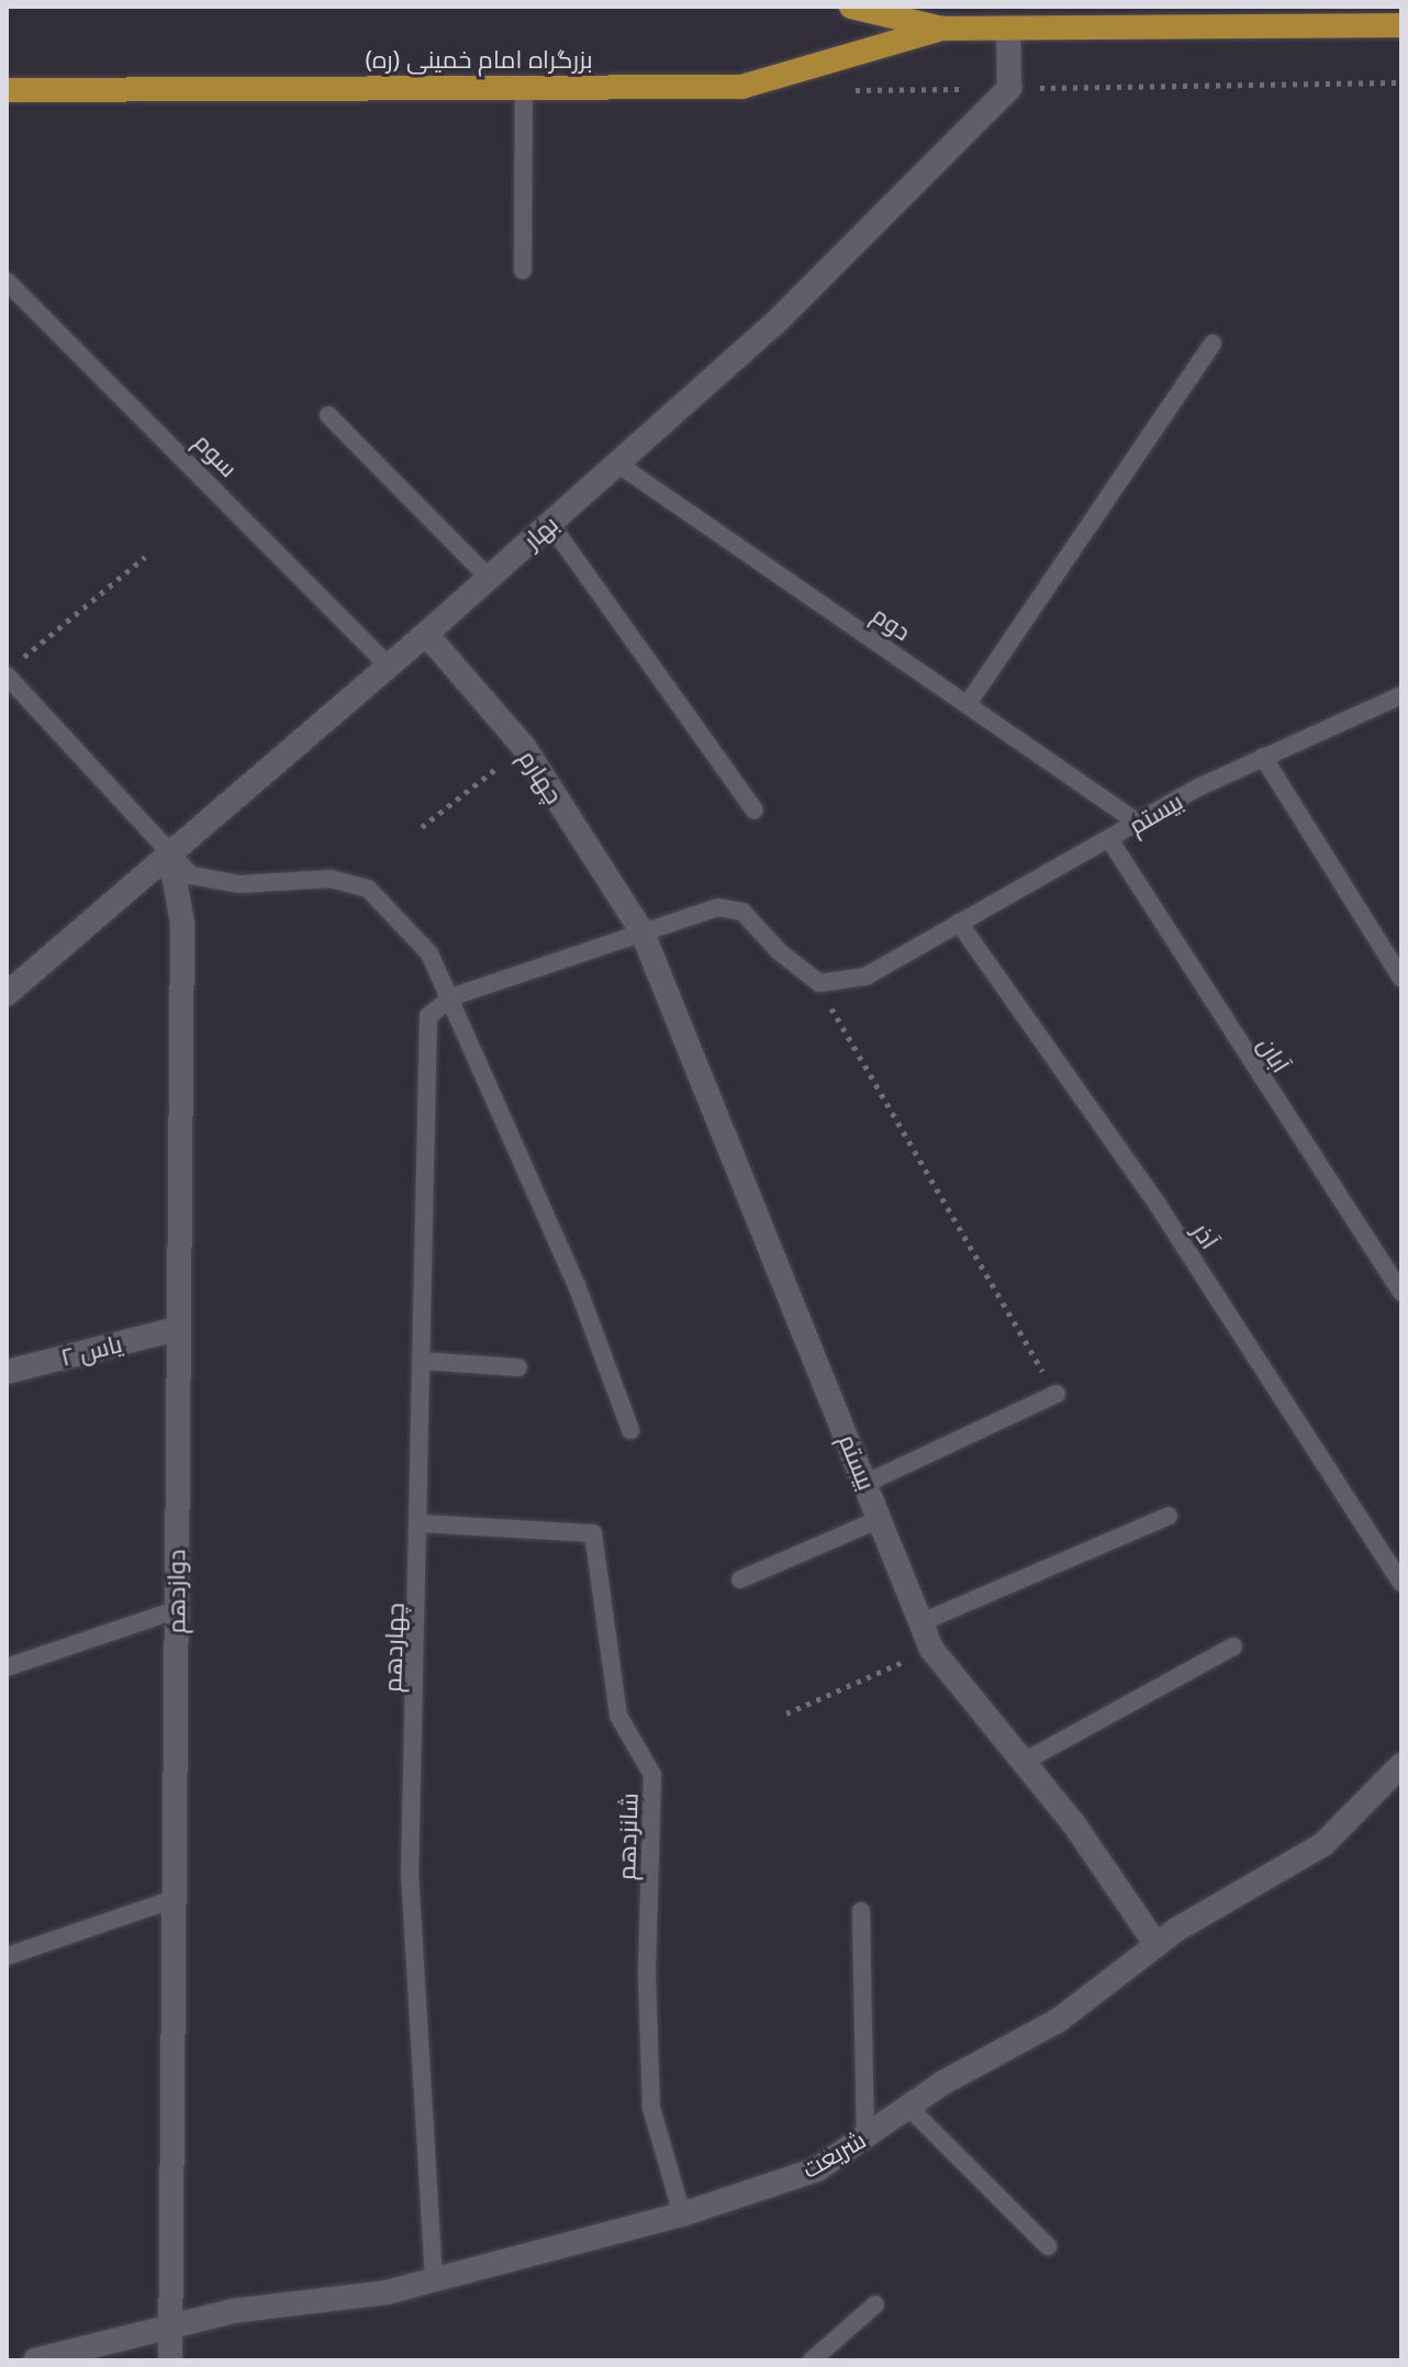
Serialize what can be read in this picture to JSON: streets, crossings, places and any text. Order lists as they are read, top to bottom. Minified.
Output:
{"streets":{"highway":["بزرگراه امام خمینی (ره)"],"street":["بهار","چهارم","بیستم","یاس ۲","دوازدهم","شریعت"],"lane":["سوم","دوم","آبان","آذر","چهاردهم","شانزدهم"]},"crossings":[["بزرگراه امام خمینی (ره)","بهار"],["سوم","بهار"],["بهار","دوم"],["بهار","چهارم"],["بهار","دوازدهم"],["دوم","بیستم"],["چهارم","بیستم"],["بیستم","آبان"],["بیستم","آذر"],["بیستم","شریعت"],["یاس ۲","دوازدهم"],["دوازدهم","شریعت"],["چهاردهم","شانزدهم"],["چهاردهم","شریعت"],["شانزدهم","شریعت"]]}
